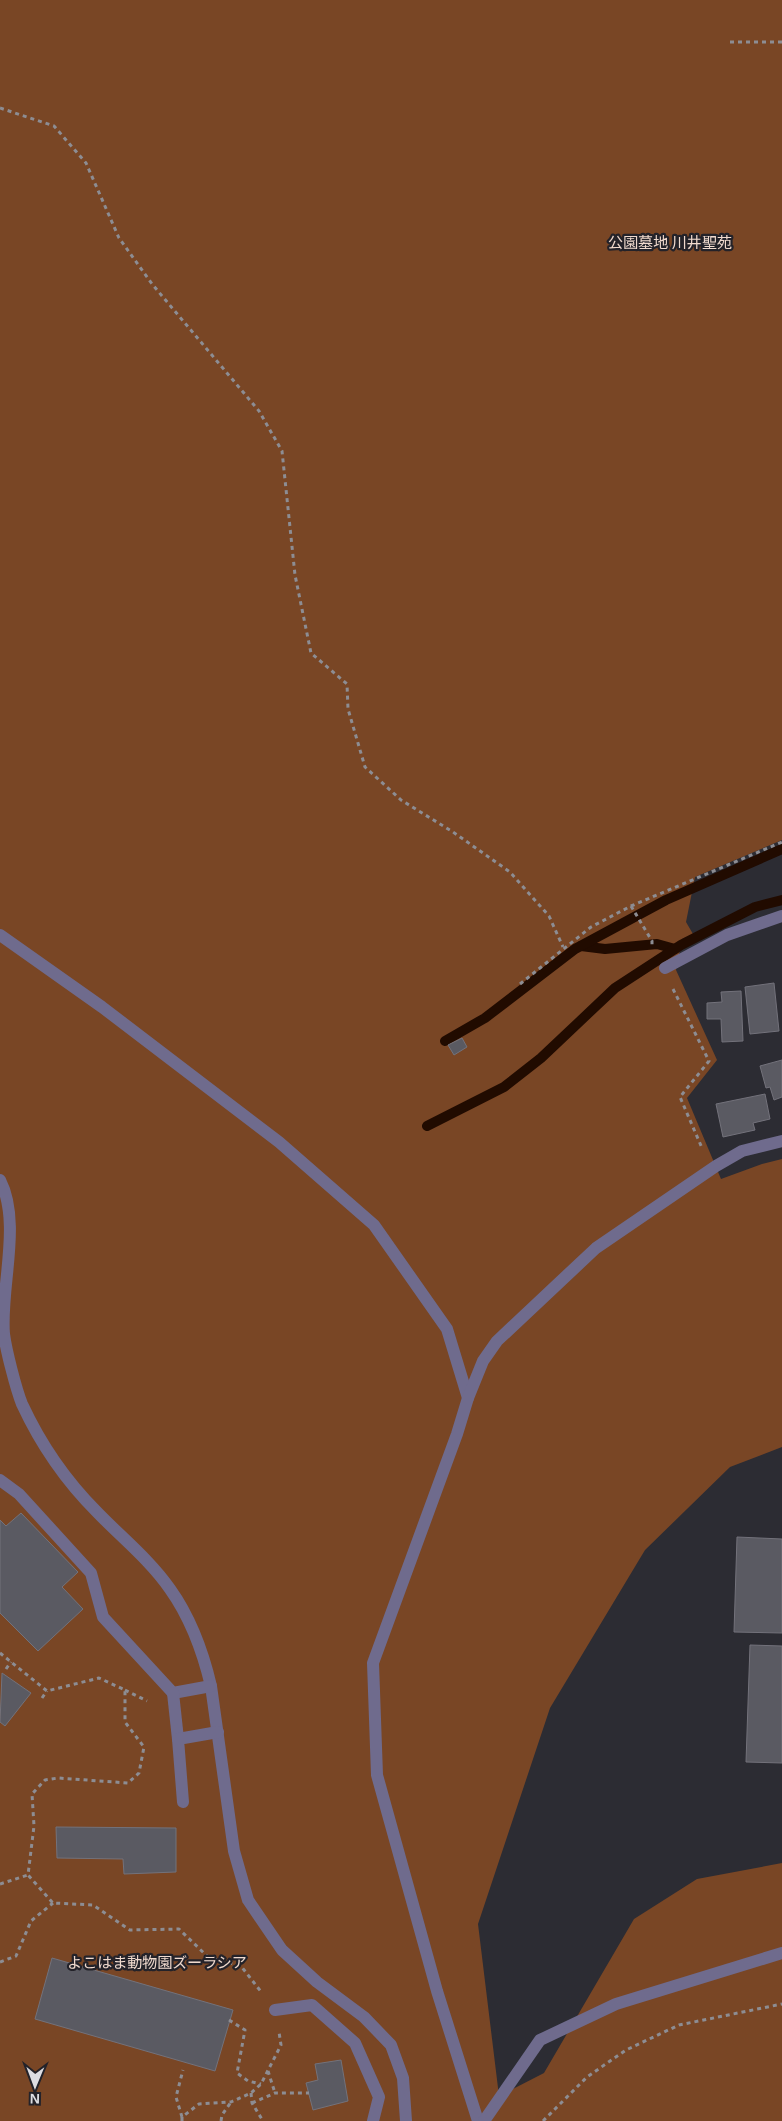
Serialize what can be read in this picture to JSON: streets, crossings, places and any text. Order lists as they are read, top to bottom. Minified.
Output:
{"parks":["公園墓地 川井聖苑","よこはま動物園ズーラシア"],"north":"bottom"}
